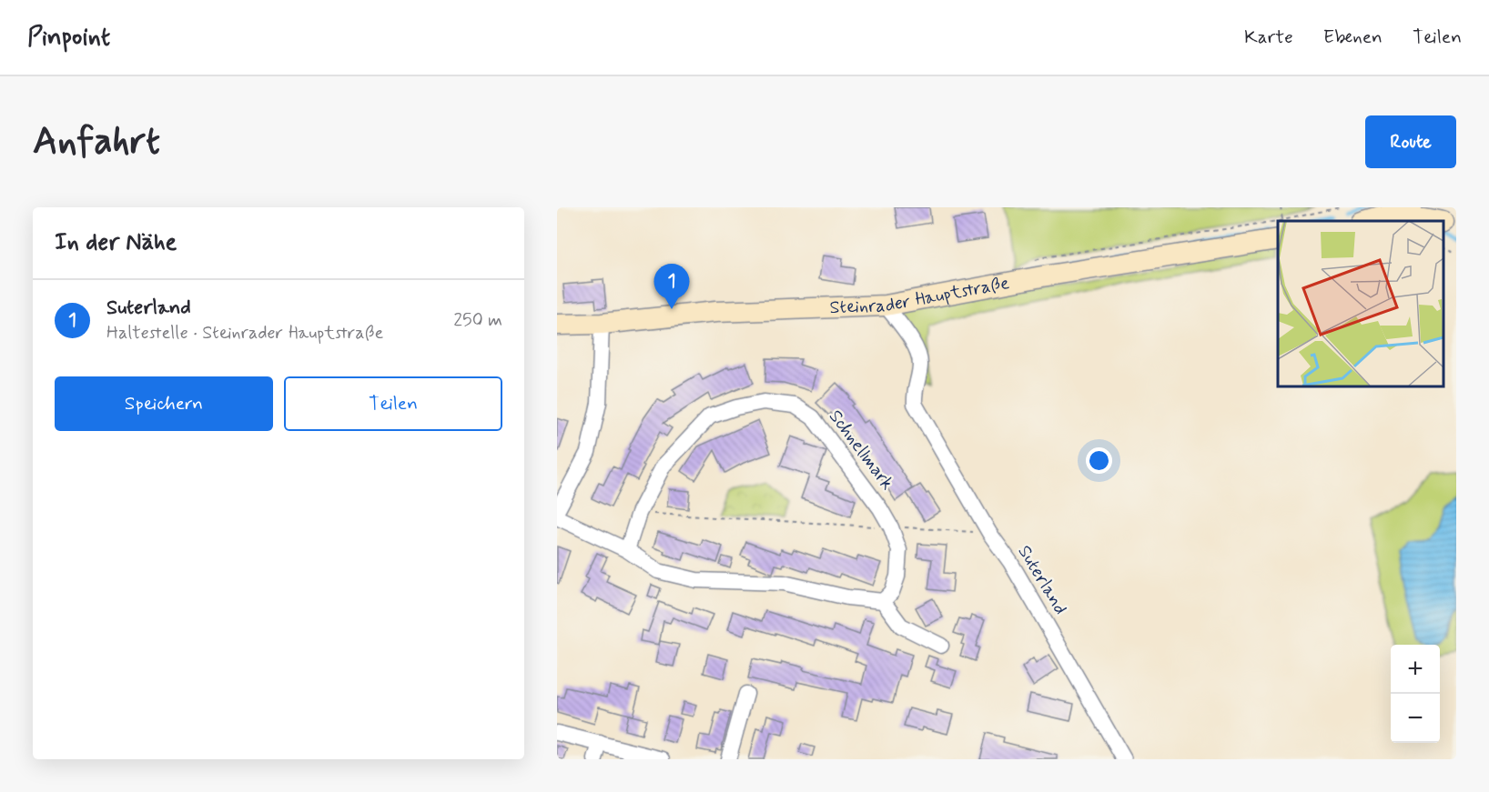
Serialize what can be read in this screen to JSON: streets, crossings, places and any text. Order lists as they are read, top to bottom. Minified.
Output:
{"streets":{"main road":["Steinrader Hauptstraße"],"street":["Schnellmark","Suterland"]},"crossings":[["Steinrader Hauptstraße","Suterland"]],"page":{"header":"Pinpoint","nav":["Karte","Ebenen","Teilen"],"buttons":["Route",["Speichern","Teilen"]],"title":"Anfahrt","heading":"In der Nähe","pins":"1","list":[{"mark":"1","name":"Suterland","note":"Haltestelle · Steinrader Hauptstraße","value":"250 m"}],"map_buttons":["+","−"]}}
